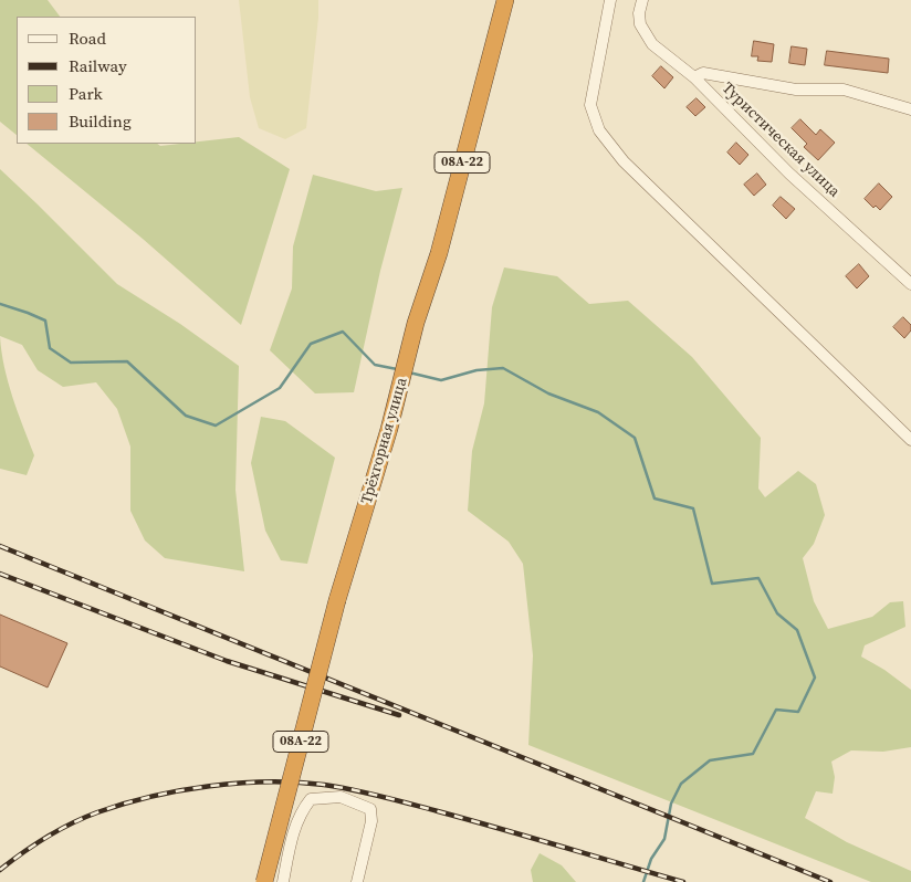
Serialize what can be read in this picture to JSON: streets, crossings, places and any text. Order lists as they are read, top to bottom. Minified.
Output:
{"streets":{"highway":["08А-22","Трёхгорная улица"],"street":["Туристическая улица"]},"legend":["Road","Railway","Park","Building"]}
